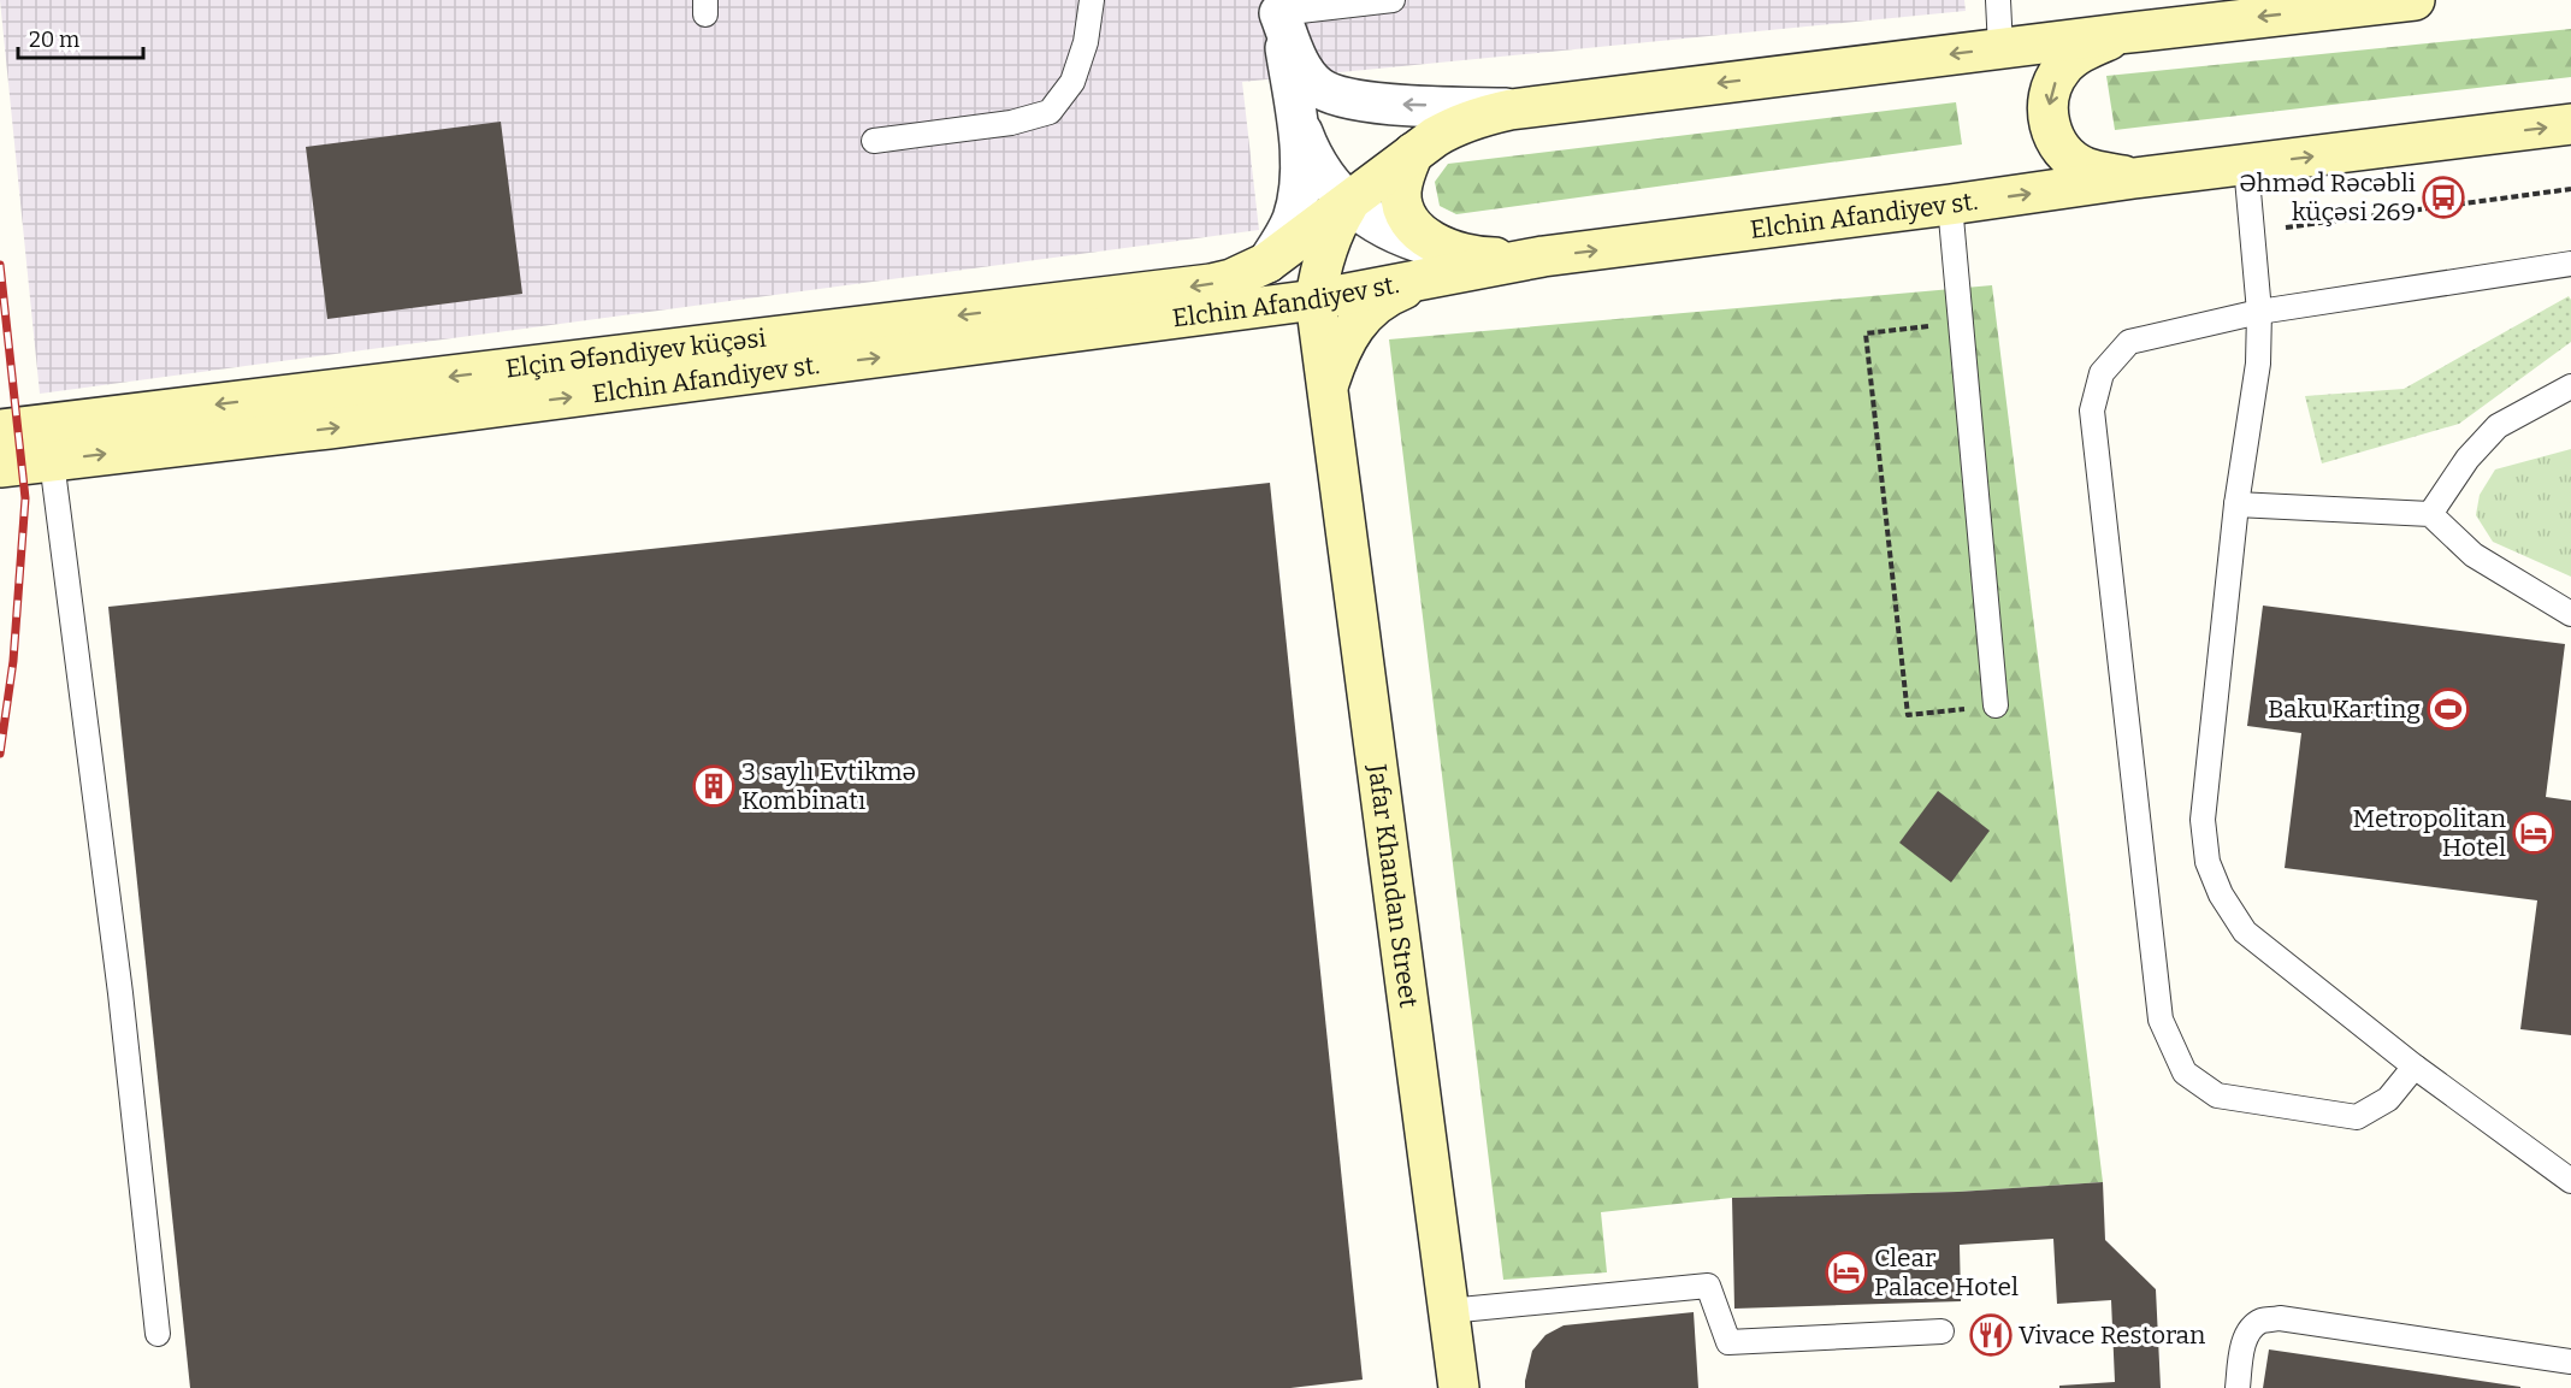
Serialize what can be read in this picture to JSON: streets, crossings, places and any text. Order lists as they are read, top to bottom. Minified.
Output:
{"streets":{"main road":["Elchin Afandiyev st.","Elçin Əfəndiyev küçəsi","Jafar Khandan Street"]},"crossings":[["Elchin Afandiyev st.","Jafar Khandan Street"]],"one_way":["Elçin Əfəndiyev küçəsi"],"places":{"bus stop":["Əhməd Rəcəbli küçəsi 269"],"sports":["Baku Karting"],"building":["3 saylı Evtikmə Kombinatı"],"hotel":["Metropolitan Hotel","Clear Palace Hotel"],"restaurant":["Vivace Restoran"]},"scale_bar":"20 m"}
